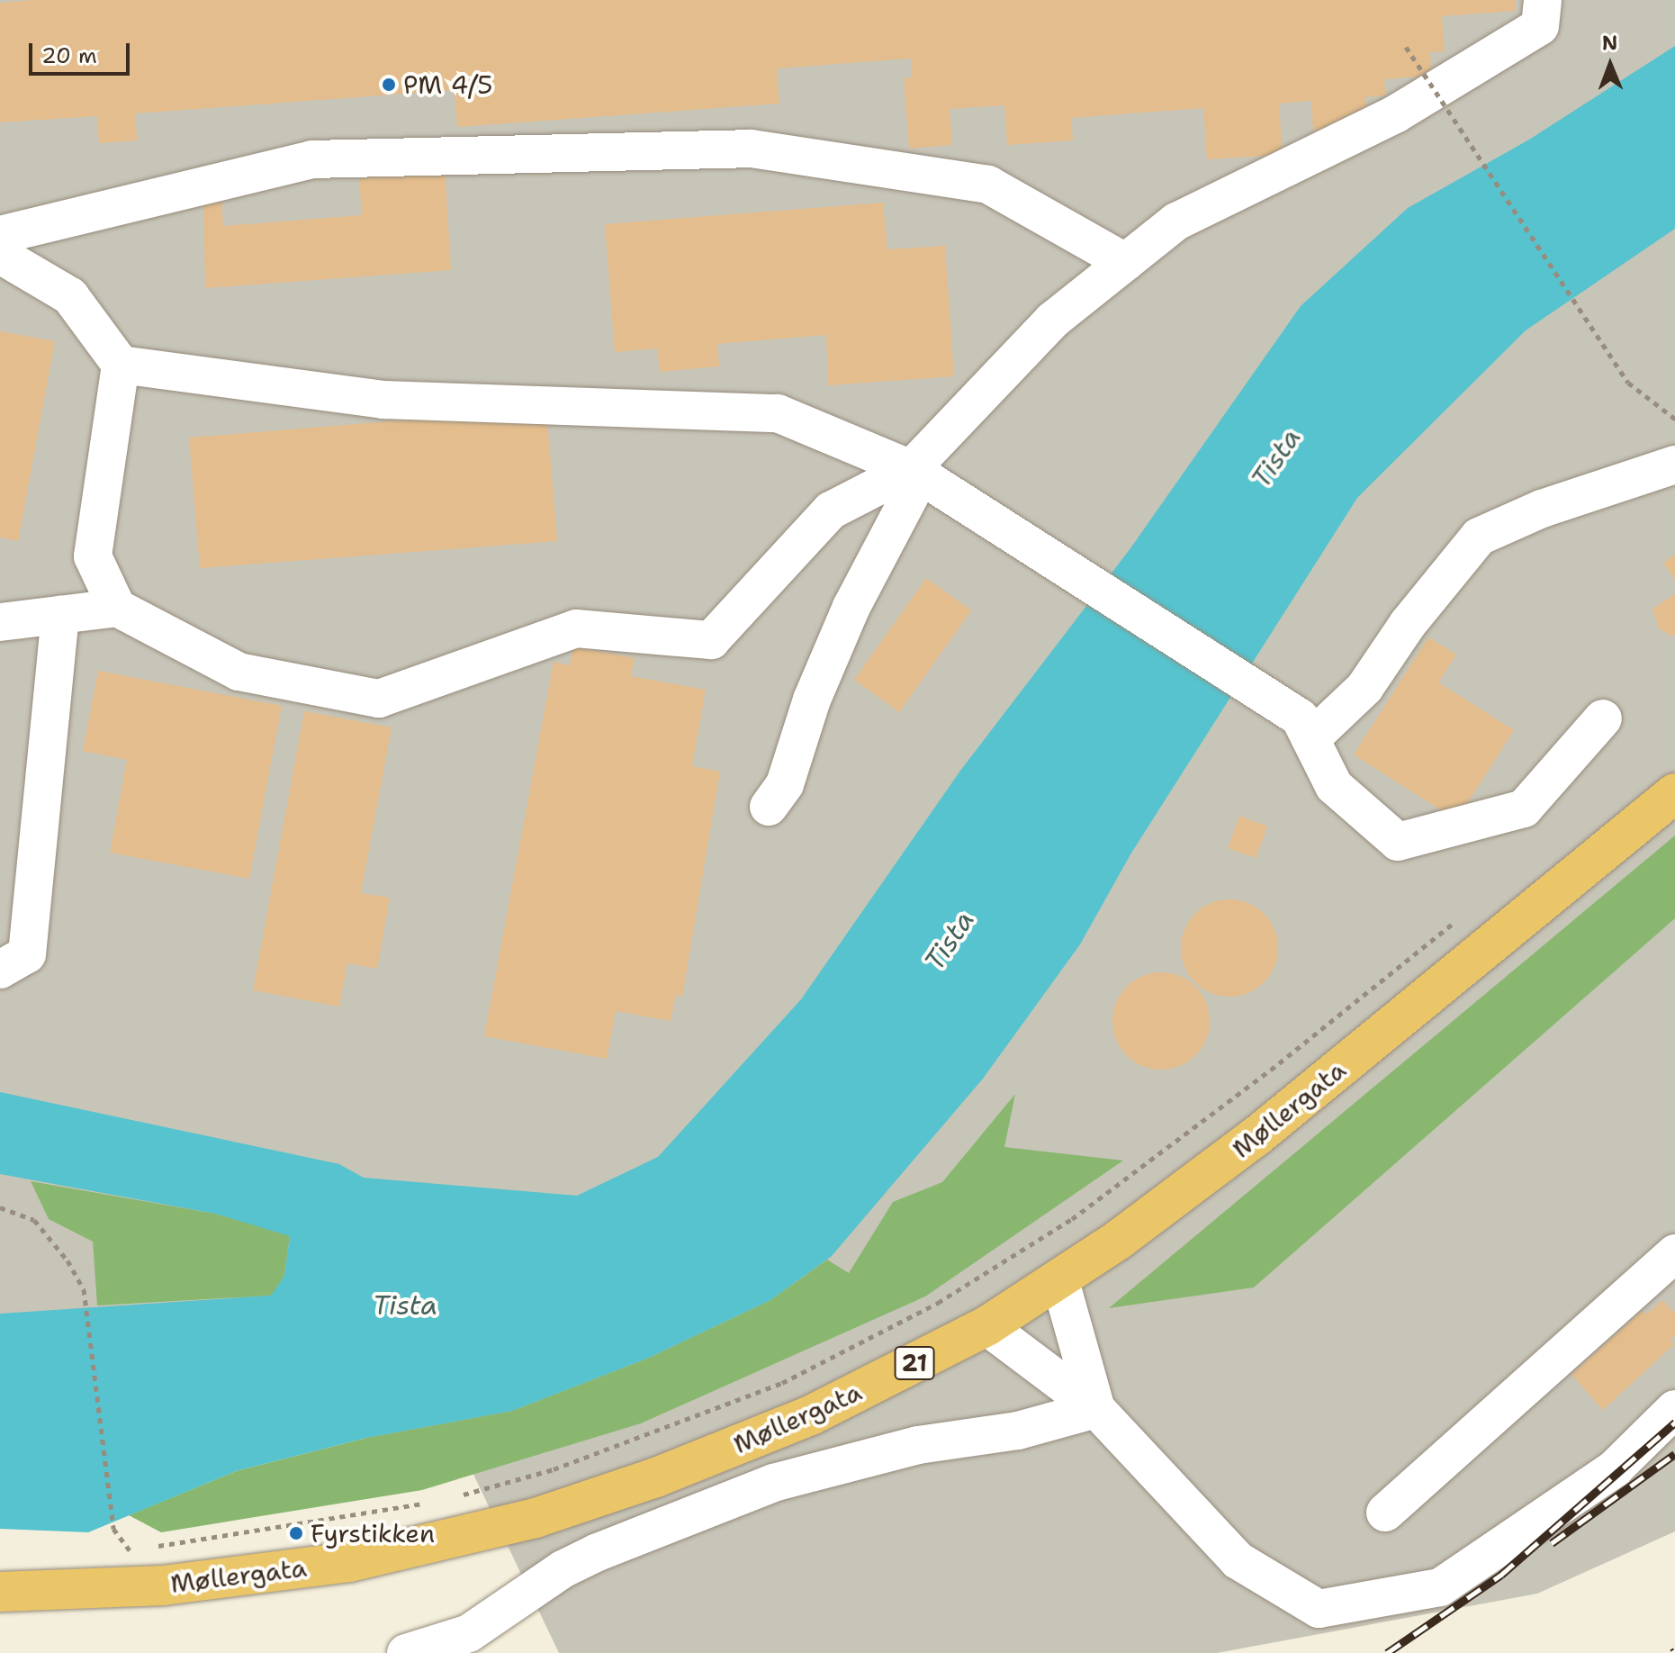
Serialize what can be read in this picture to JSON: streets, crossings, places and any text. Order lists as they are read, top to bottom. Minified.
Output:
{"streets":{"main road":["Møllergata","21"]},"water":["Tista"],"places":["PM 4/5","Fyrstikken"],"scale_bar":"20 m","north":"top"}
